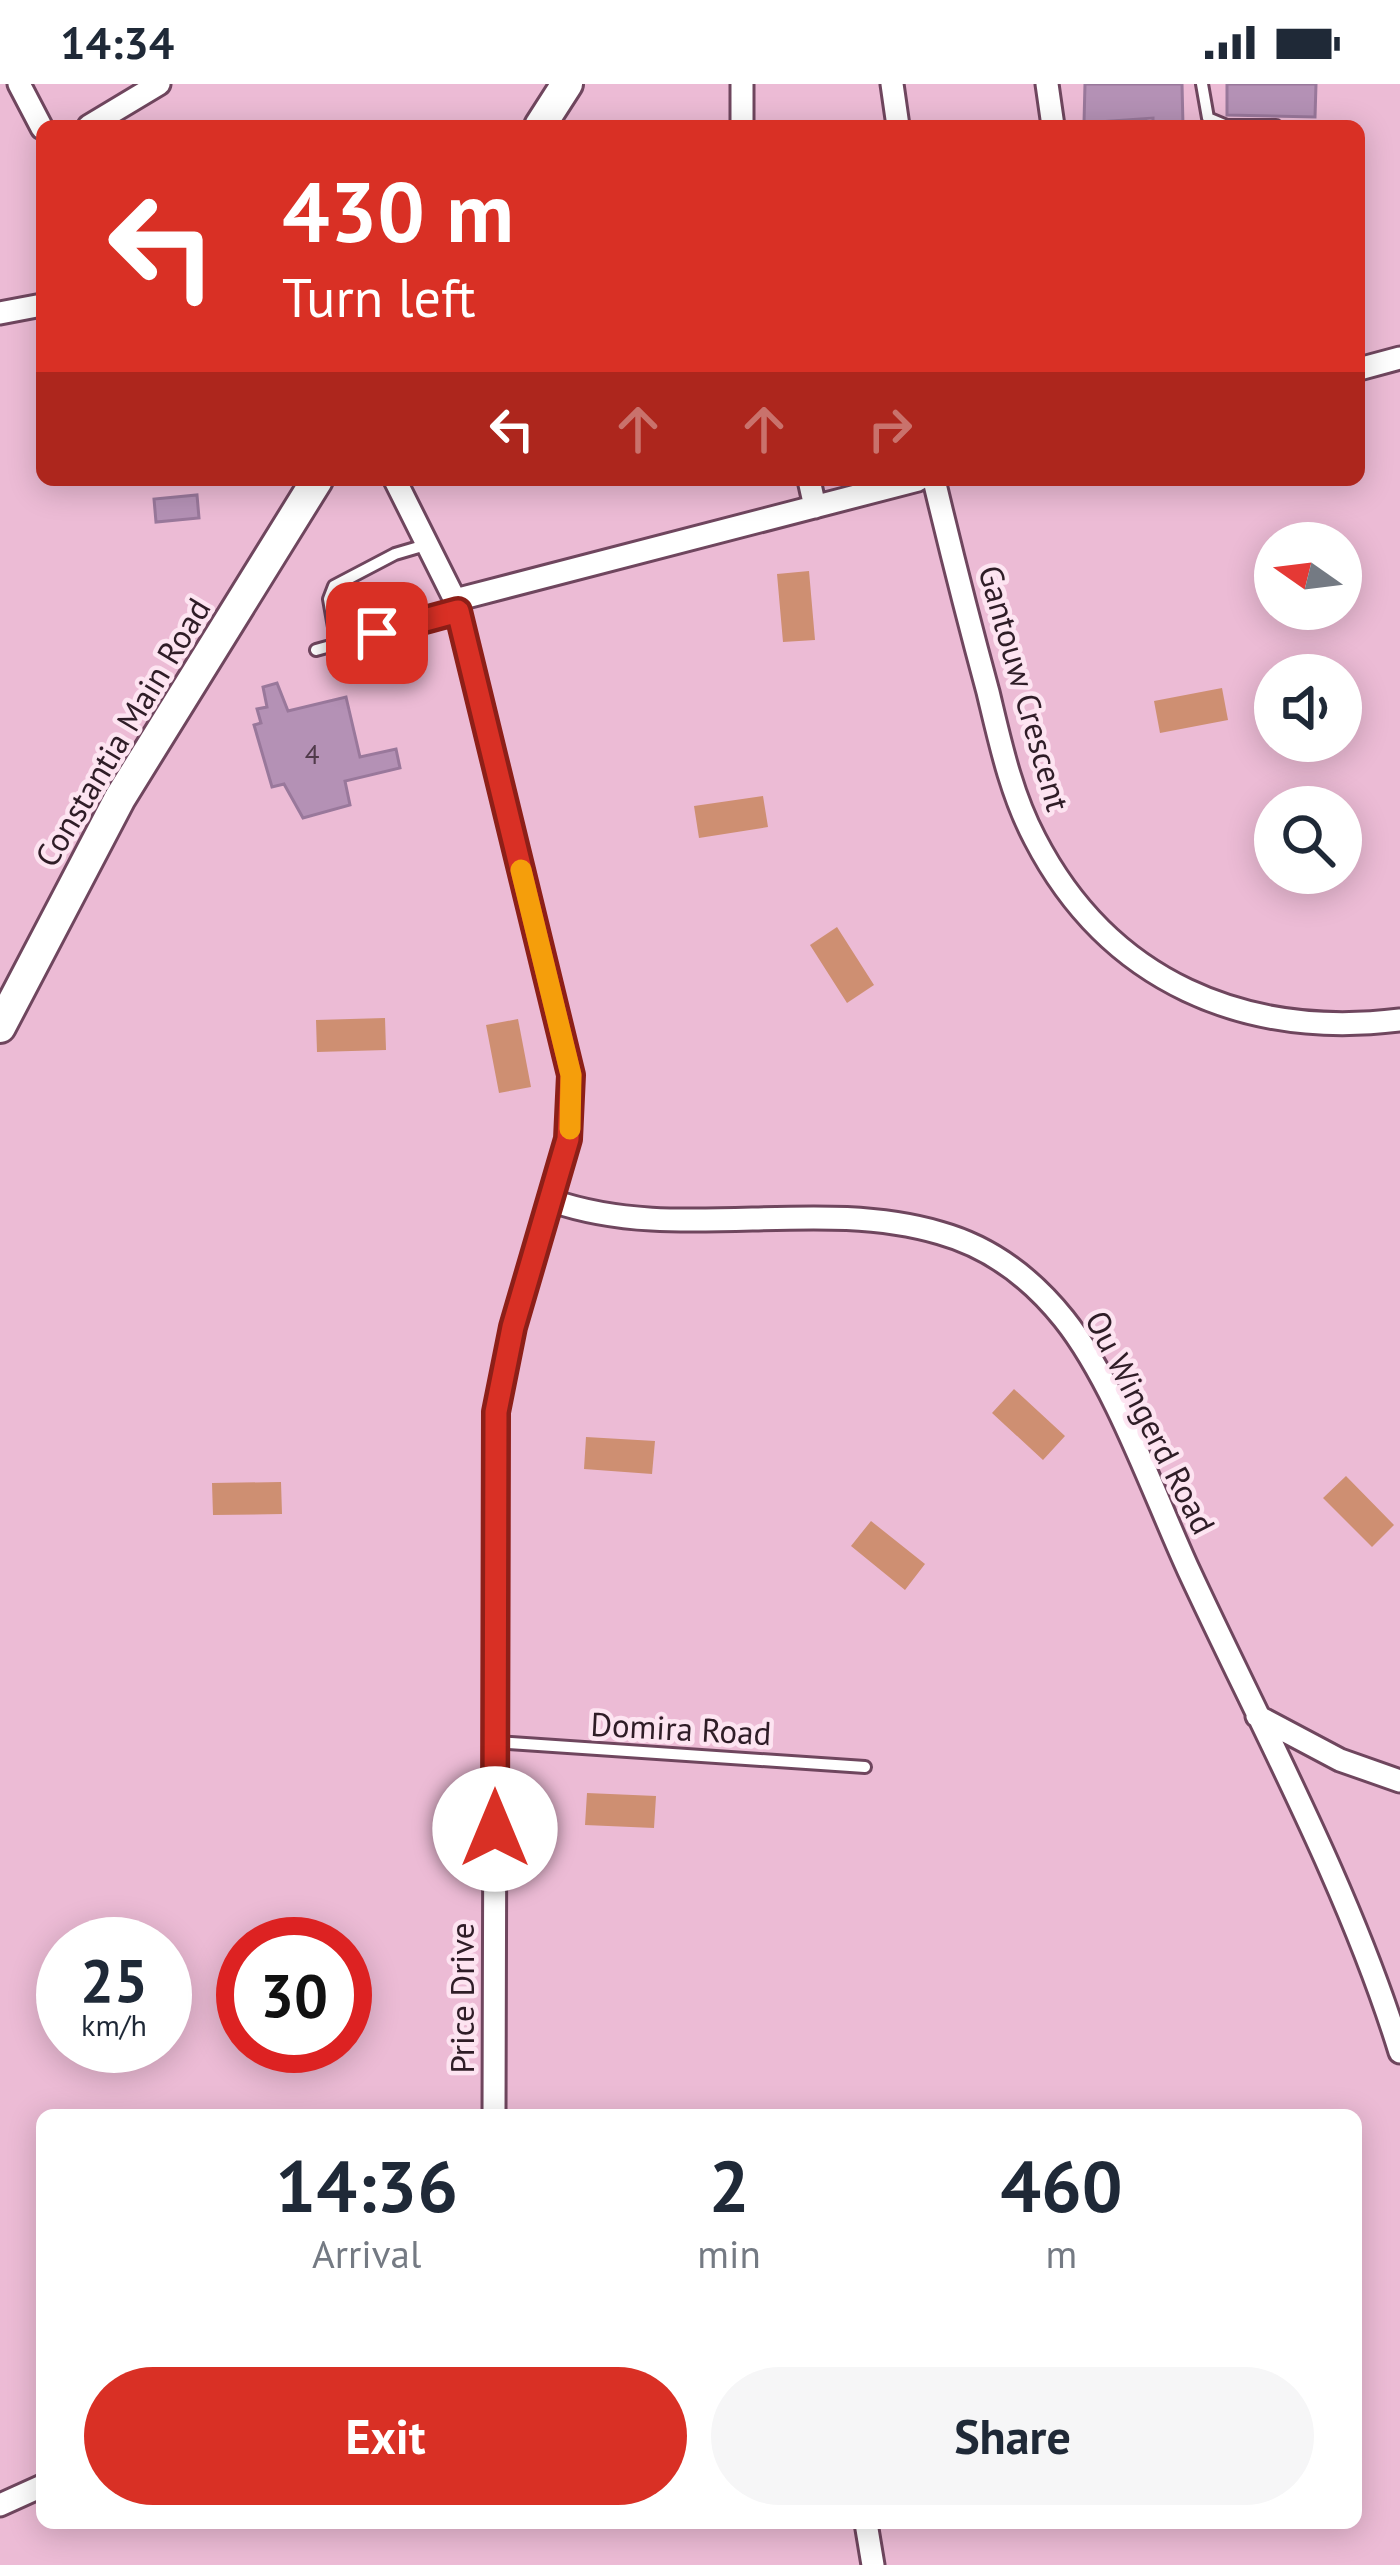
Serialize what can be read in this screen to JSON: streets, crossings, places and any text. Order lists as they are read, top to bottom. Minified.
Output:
{"streets":{"main road":["Constantia Main Road"],"street":["Gantouw Crescent","Ou Wingerd Road","Price Drive"],"lane":["Domira Road"]},"crossings":[["Ou Wingerd Road","Price Drive"],["Domira Road","Price Drive"]],"house_numbers":["4"],"north":"left","page":{"status":"14:34","turn":["430 m","Turn left"],"speed":"25 km/h","limit":"30","eta":["14:36","Arrival","2","min","460","m"],"buttons":["Exit","Share"]}}
